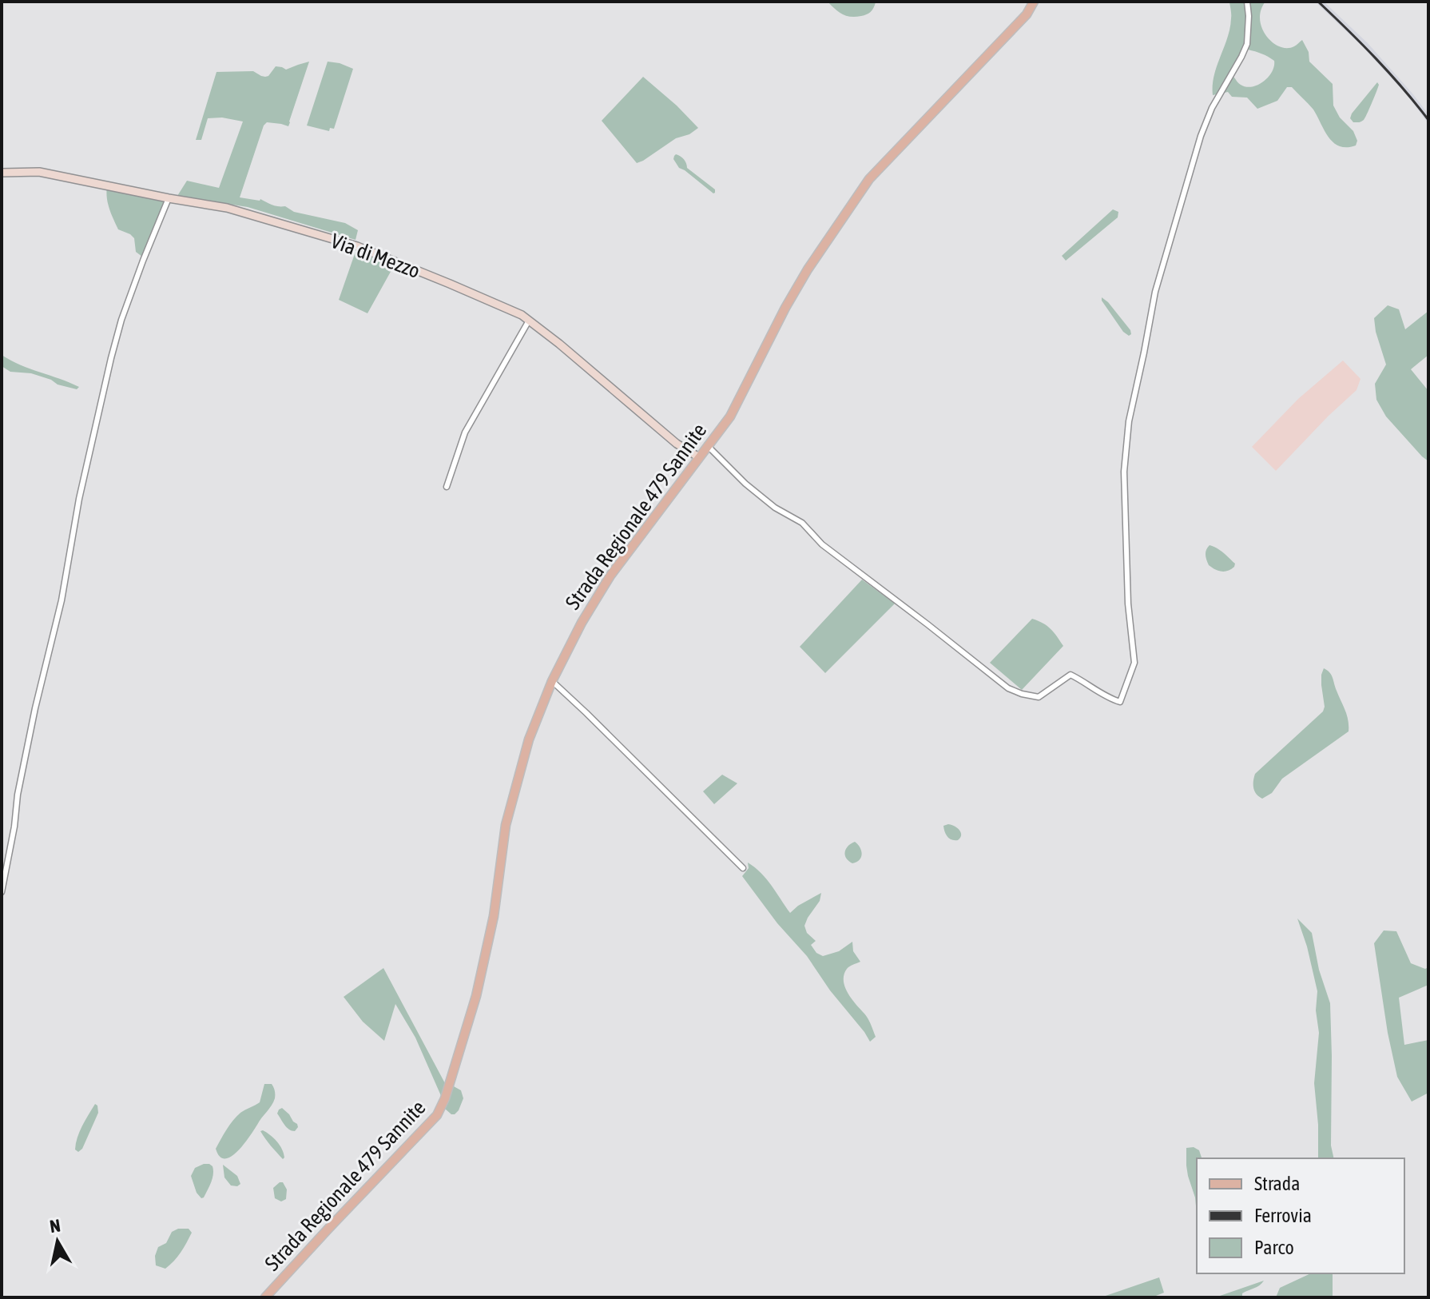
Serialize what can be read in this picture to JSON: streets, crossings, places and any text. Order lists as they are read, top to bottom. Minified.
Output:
{"streets":{"main road":["Via di Mezzo","Strada Regionale 479 Sannite"]},"crossings":[["Via di Mezzo","Strada Regionale 479 Sannite"]],"legend":["Strada","Ferrovia","Parco"],"north":"top"}
